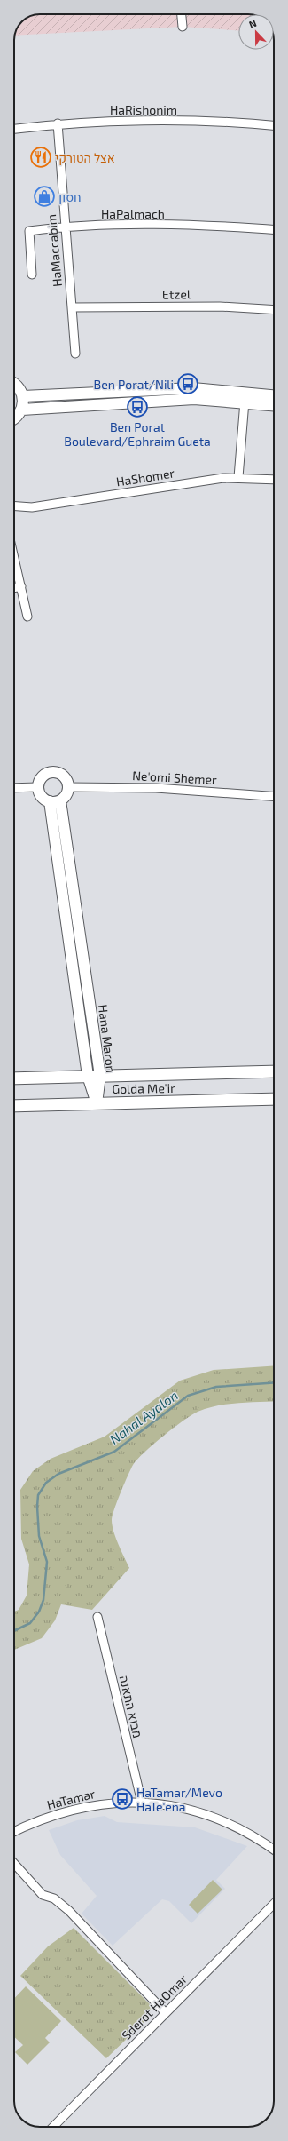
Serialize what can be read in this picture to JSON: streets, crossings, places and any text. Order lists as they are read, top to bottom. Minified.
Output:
{"streets":{"main road":["Golda Me'ir"],"street":["HaRishonim","HaPalmach","HaMaccabim","Etzel","HaShomer","Ne'omi Shemer","Hana Maron","מבוא התאנה","HaTamar","Sderot HaOmar"]},"crossings":[["HaRishonim","HaMaccabim"],["HaPalmach","HaMaccabim"],["HaMaccabim","Etzel"],["Ne'omi Shemer","Hana Maron"],["Hana Maron","Golda Me'ir"],["מבוא התאנה","HaTamar"]],"water":["Nahal Ayalon"],"places":{"restaurant":["אצל הטורקי"],"shop":["חסון"],"bus stop":["Ben Porat/Nili","Ben Porat Boulevard/Ephraim Gueta","HaTamar/Mevo HaTe'ena"]},"north":"top"}
